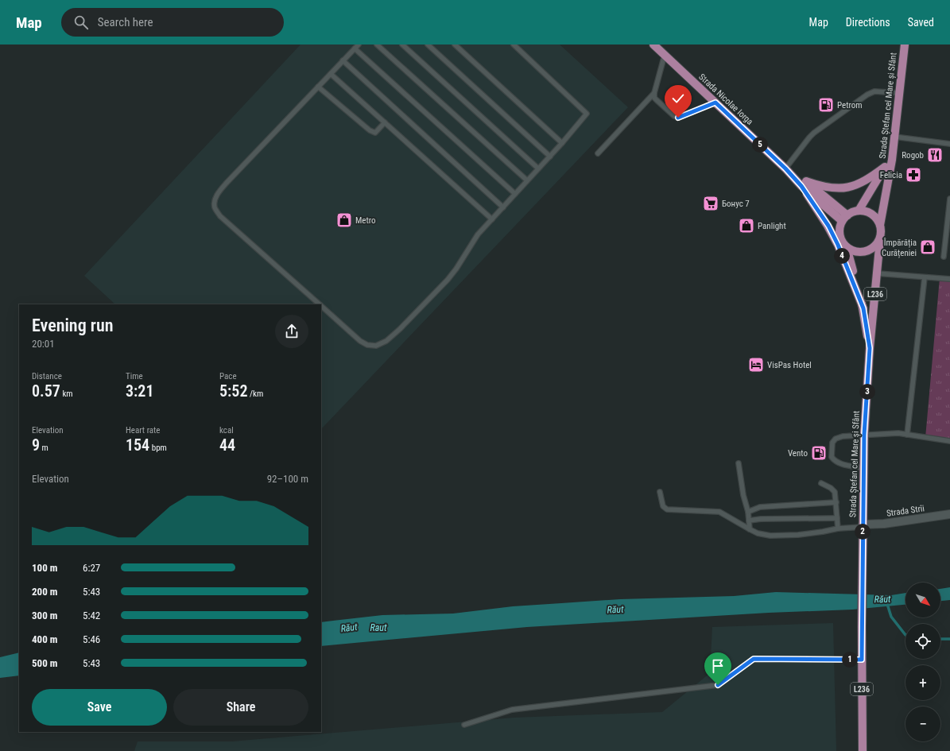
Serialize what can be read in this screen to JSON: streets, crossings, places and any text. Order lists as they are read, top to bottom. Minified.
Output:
{"streets":{"main road":["Strada Nicolae Iorga","Strada Ștefan cel Mare și Sfânt","L236"],"street":["Strada Strîi"]},"crossings":[["Strada Nicolae Iorga","Strada Ștefan cel Mare și Sfânt"],["Strada Nicolae Iorga","L236"],["Strada Ștefan cel Mare și Sfânt","L236"],["Strada Ștefan cel Mare și Sfânt","Strada Strîi"]],"water":["Răut","Raut"],"places":{"fuel station":["Petrom","Vento"],"restaurant":["Rogob"],"pharmacy":["Felicia"],"supermarket":["Бонус 7"],"shop":["Metro","Panlight","Împărăția Curățeniei"],"hotel":["VisPas Hotel"]},"north":"bottom right","page":{"header":"Map","search":"Search here","nav":["Map","Directions","Saved"],"pins":["5","4","3","2","1"],"heading":["Evening run","20:01"],"stats":[["Distance","0.57 km"],["Time","3:21"],["Pace","5:52 /km"],["Elevation","9 m"],["Heart rate","154 bpm"],["kcal","44"]],"chart":["Elevation","92–100 m"],"list":[{"name":"100 m","note":"6:27"},{"name":"200 m","note":"5:43"},{"name":"300 m","note":"5:42"},{"name":"400 m","note":"5:46"},{"name":"500 m","note":"5:43"}],"map_buttons":["+","−"],"buttons":["Save","Share"]}}
